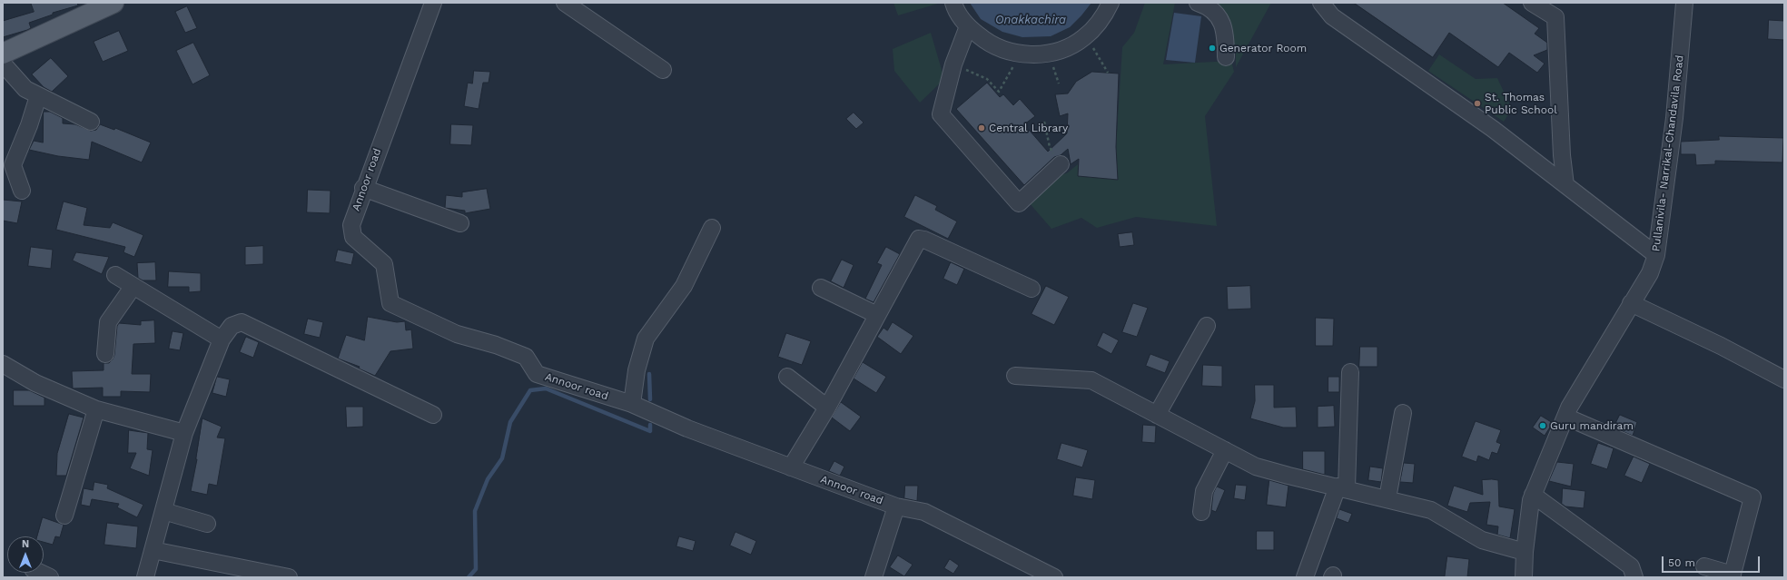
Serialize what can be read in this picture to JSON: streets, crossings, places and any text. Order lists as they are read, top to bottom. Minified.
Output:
{"streets":{"street":["Pullanivila- Narrikal-Chandavila Road","Annoor road"]},"water":["Onakkachira"],"places":["Generator Room","St. Thomas Public School","Central Library","Guru mandiram"],"scale_bar":"50 m","north":"top"}
